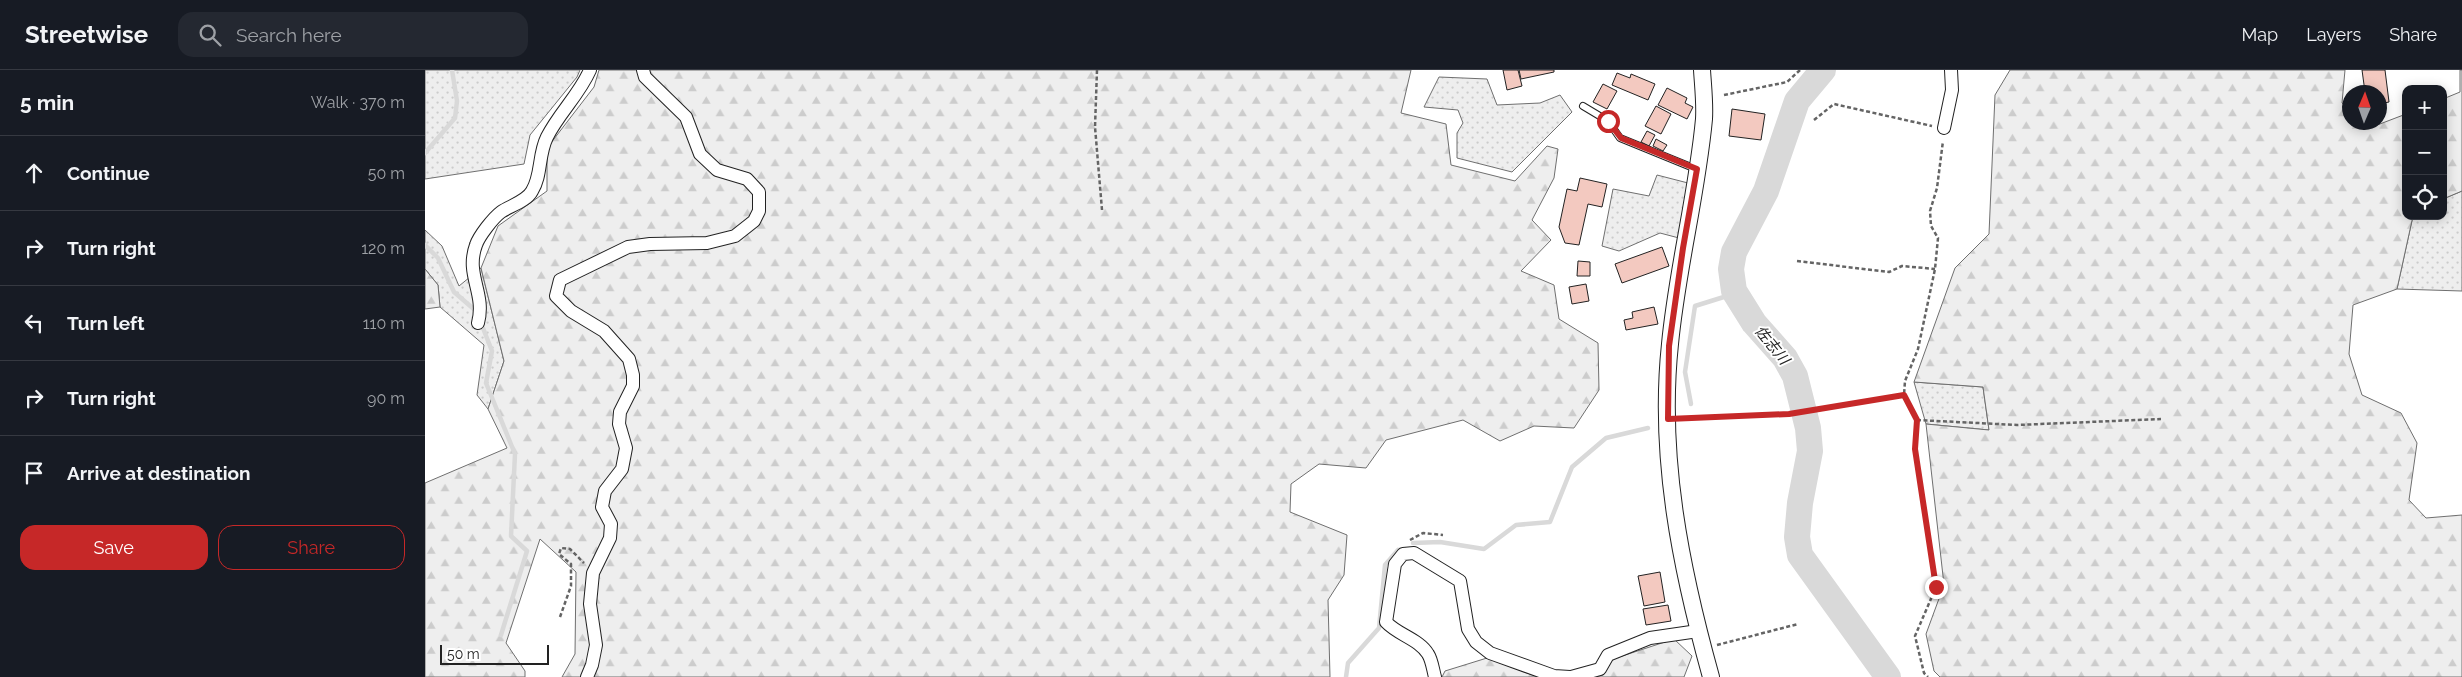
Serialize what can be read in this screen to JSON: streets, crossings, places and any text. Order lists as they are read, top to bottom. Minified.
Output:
{"water":["佐志川"],"scale_bar":"50 m","north":"top","page":{"header":"Streetwise","search":"Search here","nav":["Map","Layers","Share"],"heading":["5 min","Walk · 370 m"],"map_buttons":["+","−"],"list":[["Continue","50 m"],["Turn right","120 m"],["Turn left","110 m"],["Turn right","90 m"],"Arrive at destination"],"buttons":["Save","Share"],"scale":"50 m"}}
